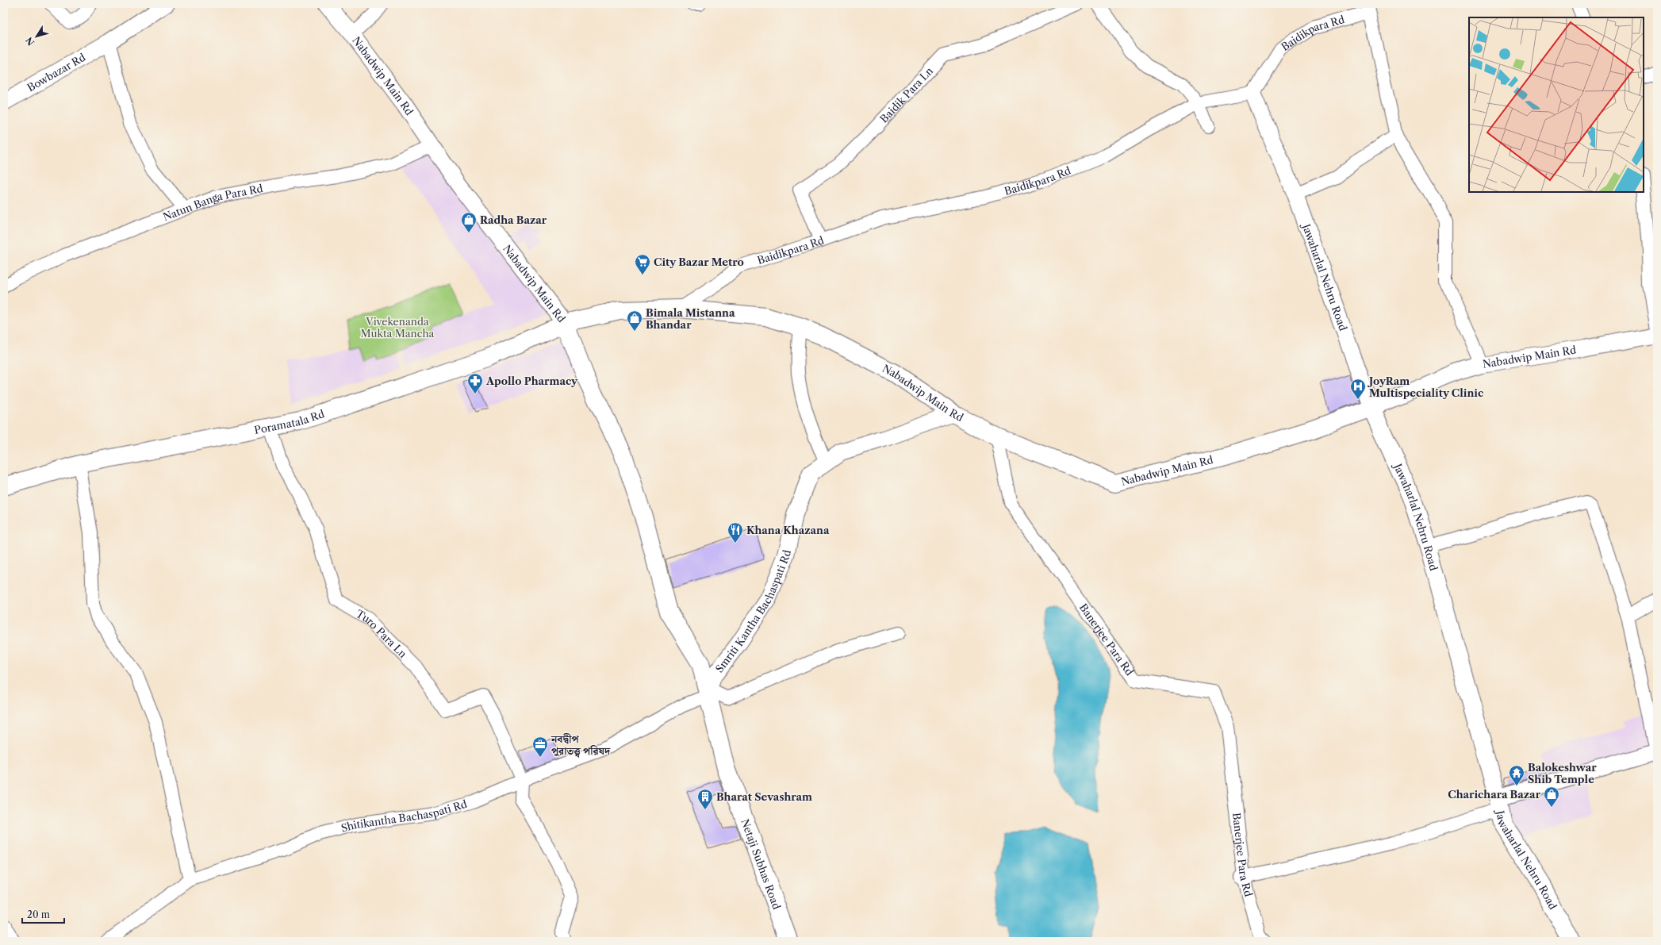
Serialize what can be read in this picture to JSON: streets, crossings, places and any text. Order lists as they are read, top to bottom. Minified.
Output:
{"streets":{"main road":["Nabadwip Main Rd","Jawaharlal Nehru Road","Poramatala Rd","Netaji Subhas Road"],"street":["Baidikpara Rd","Bowbazar Rd","Baidik Para Ln","Natun Banga Para Rd","Smriti Kantha Bachaspati Rd","Turo Para Ln","Banerjee Para Rd","Shitikantha Bachaspati Rd"]},"crossings":[["Baidikpara Rd","Nabadwip Main Rd"],["Baidikpara Rd","Baidik Para Ln"],["Baidikpara Rd","Jawaharlal Nehru Road"],["Nabadwip Main Rd","Natun Banga Para Rd"],["Nabadwip Main Rd","Jawaharlal Nehru Road"],["Nabadwip Main Rd","Poramatala Rd"],["Nabadwip Main Rd","Smriti Kantha Bachaspati Rd"],["Nabadwip Main Rd","Banerjee Para Rd"],["Nabadwip Main Rd","Netaji Subhas Road"],["Poramatala Rd","Turo Para Ln"],["Poramatala Rd","Netaji Subhas Road"],["Smriti Kantha Bachaspati Rd","Shitikantha Bachaspati Rd"],["Smriti Kantha Bachaspati Rd","Netaji Subhas Road"],["Turo Para Ln","Shitikantha Bachaspati Rd"],["Shitikantha Bachaspati Rd","Netaji Subhas Road"]],"parks":["Vivekenanda Mukta Mancha"],"places":{"shop":["Radha Bazar","Bimala Mistanna Bhandar","Charichara Bazar"],"supermarket":["City Bazar Metro"],"pharmacy":["Apollo Pharmacy"],"hospital":["JoyRam Multispeciality Clinic"],"restaurant":["Khana Khazana"],"office":["নবদ্বীপ পুরাতত্ত্ব পরিষদ"],"temple":["Balokeshwar Shib Temple"],"building":["Bharat Sevashram"]},"scale_bar":"20 m","north":"bottom left"}
